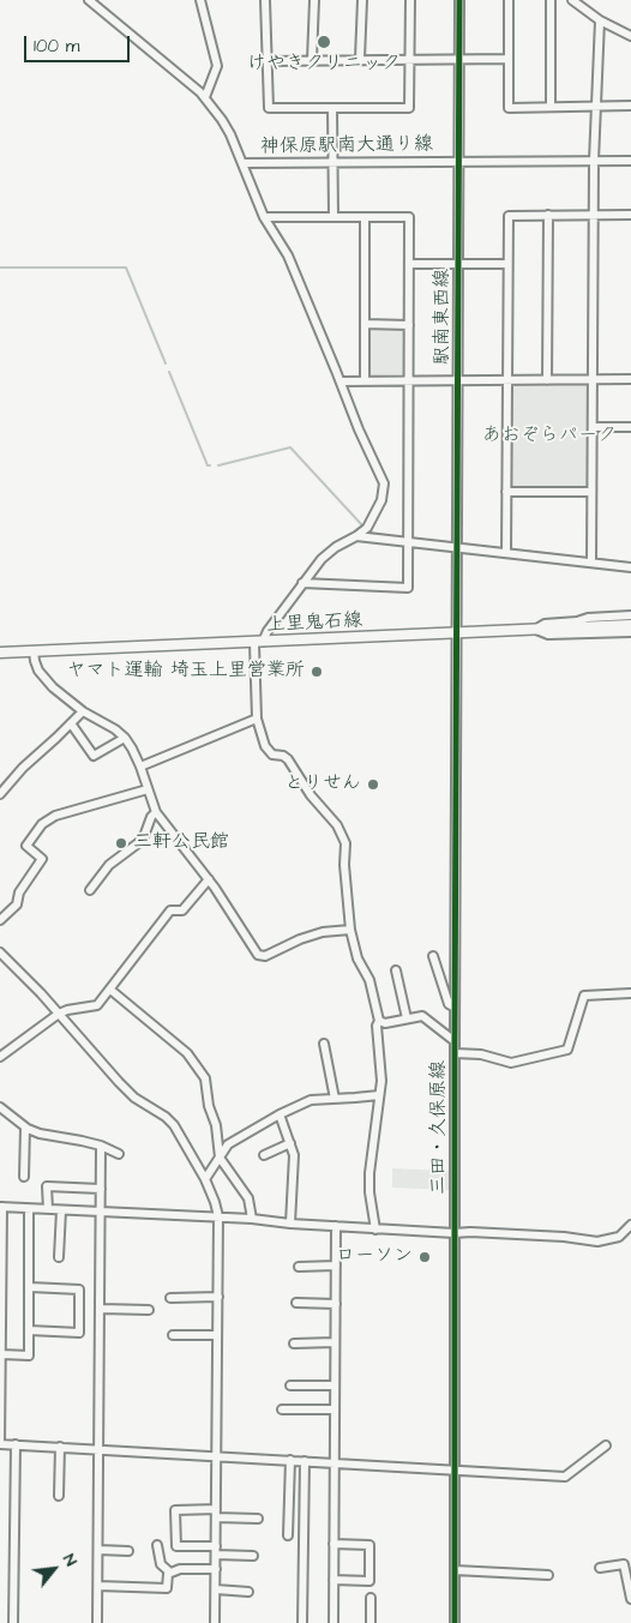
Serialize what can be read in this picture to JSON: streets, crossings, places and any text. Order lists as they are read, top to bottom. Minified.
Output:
{"streets":{"main road":["上里鬼石線"],"street":["神保原駅南大通り線","駅南東西線","三田・久保原線"]},"crossings":[["神保原駅南大通り線","駅南東西線"],["駅南東西線","上里鬼石線"],["駅南東西線","三田・久保原線"],["上里鬼石線","三田・久保原線"]],"parks":["あおぞらパーク"],"places":["けやきクリニック","ヤマト運輸 埼玉上里営業所","とりせん","三軒公民館","ローソン"],"scale_bar":"100 m","north":"top right"}
